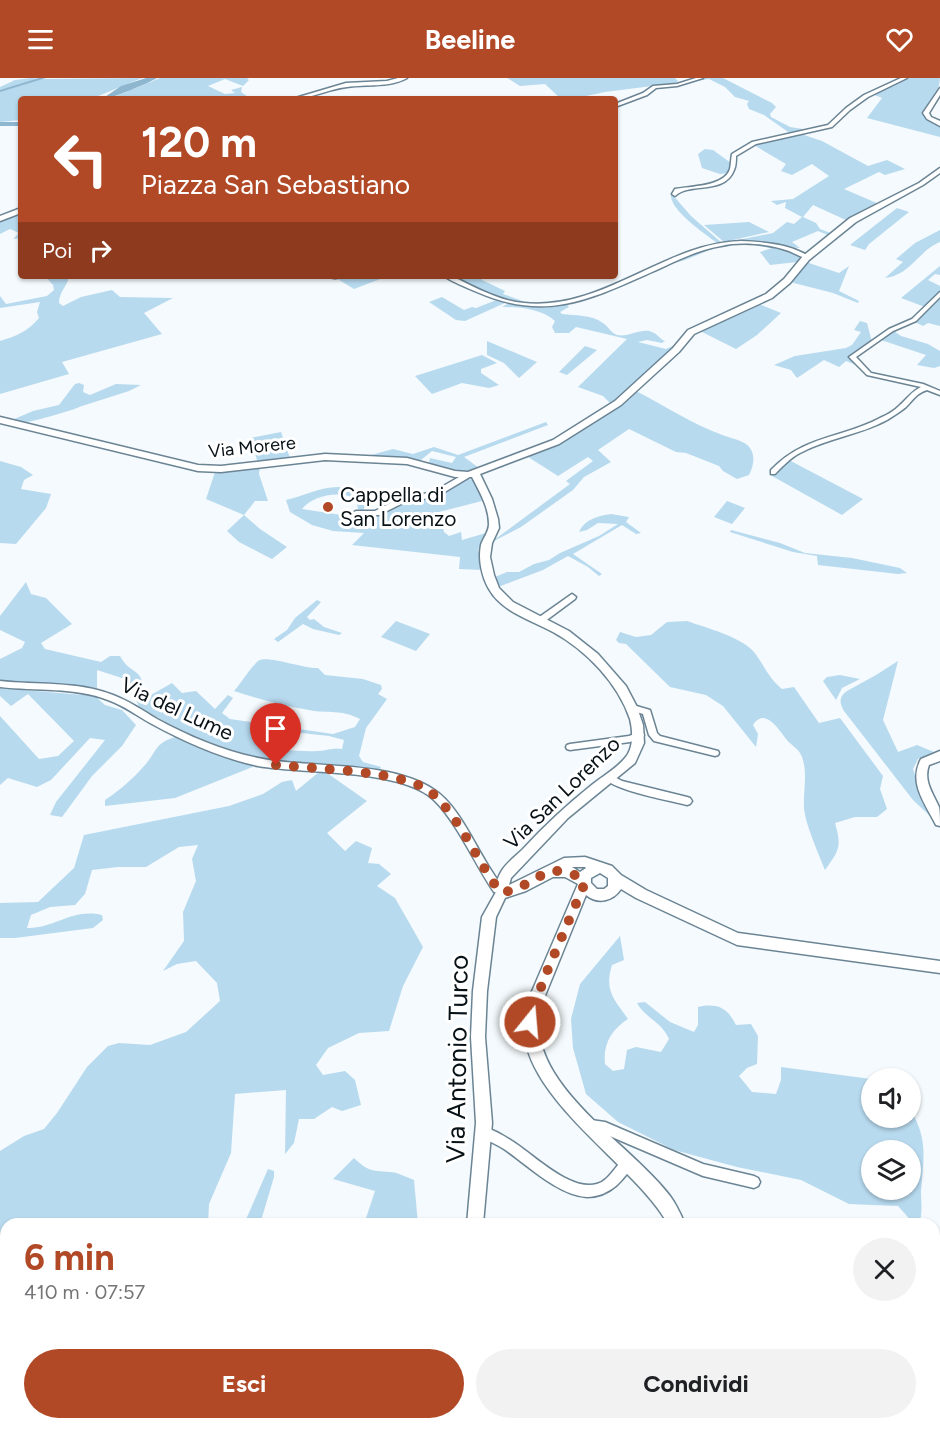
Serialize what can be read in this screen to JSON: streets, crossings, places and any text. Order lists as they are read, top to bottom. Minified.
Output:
{"streets":{"street":["Via Morere","Via del Lume","Via San Lorenzo","Via Antonio Turco"]},"crossings":[["Via Morere","Via San Lorenzo"],["Via del Lume","Via San Lorenzo"],["Via del Lume","Via Antonio Turco"],["Via San Lorenzo","Via Antonio Turco"]],"places":["Cappella di San Lorenzo"],"page":{"header":"Beeline","turn":["120 m","Piazza San Sebastiano"],"then":"Poi","heading":["6 min","410 m · 07:57"],"buttons":["Esci","Condividi"]}}
